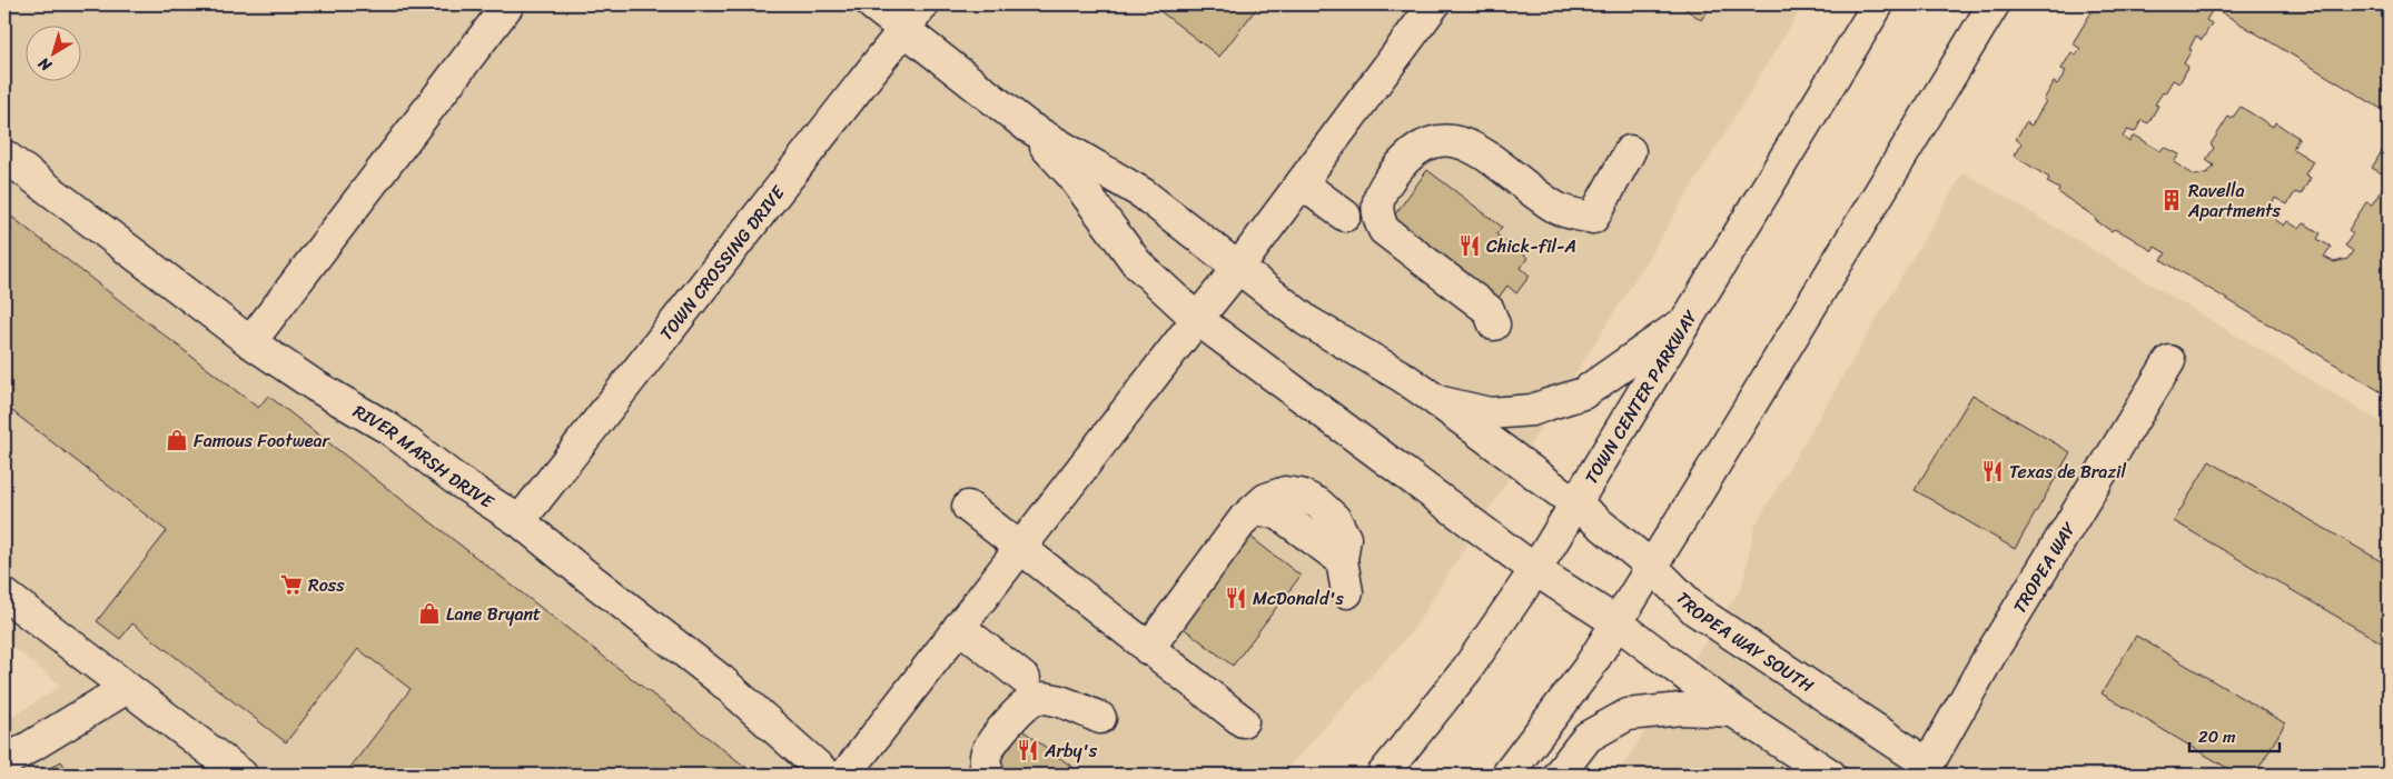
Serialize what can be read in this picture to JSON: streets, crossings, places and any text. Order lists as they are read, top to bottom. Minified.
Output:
{"streets":{"street":["TOWN CROSSING DRIVE","TOWN CENTER PARKWAY","RIVER MARSH DRIVE","TROPEA WAY","TROPEA WAY SOUTH"]},"crossings":[["TOWN CROSSING DRIVE","RIVER MARSH DRIVE"],["TOWN CENTER PARKWAY","TROPEA WAY SOUTH"],["TROPEA WAY","TROPEA WAY SOUTH"]],"places":{"building":["Ravella Apartments"],"restaurant":["Chick-fil-A","Texas de Brazil","McDonald's","Arby's"],"shop":["Famous Footwear","Lane Bryant"],"supermarket":["Ross"]},"scale_bar":"20 m","north":"bottom left"}
